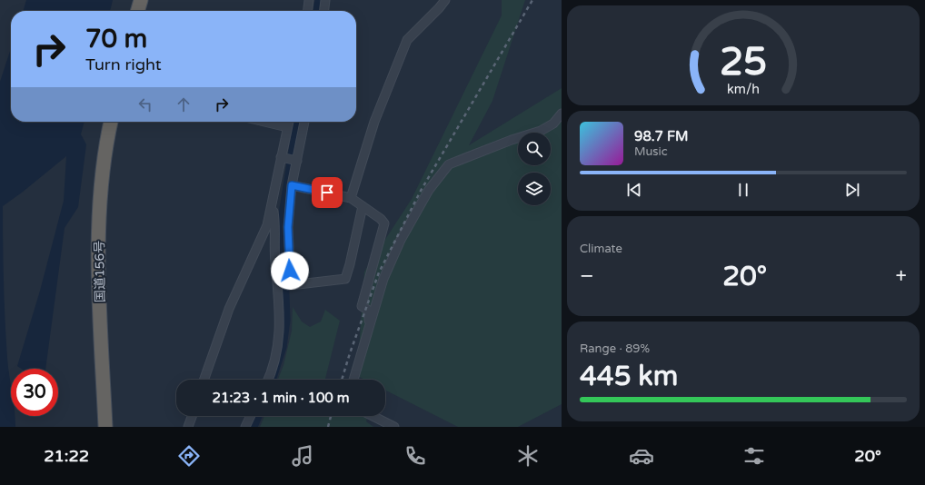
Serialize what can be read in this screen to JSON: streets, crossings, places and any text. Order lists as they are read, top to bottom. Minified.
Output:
{"streets":{"highway":["国道156号"]},"page":{"turn":["70 m","Turn right"],"song":["98.7 FM","Music"],"tile":["Climate",["Range · 89%","445 km"]],"heat":["−","20°","+"],"limit":"30","trip":"21:23 · 1 min · 100 m","tabs":["21:22","20°"],"gauge":["25","km/h"]}}
